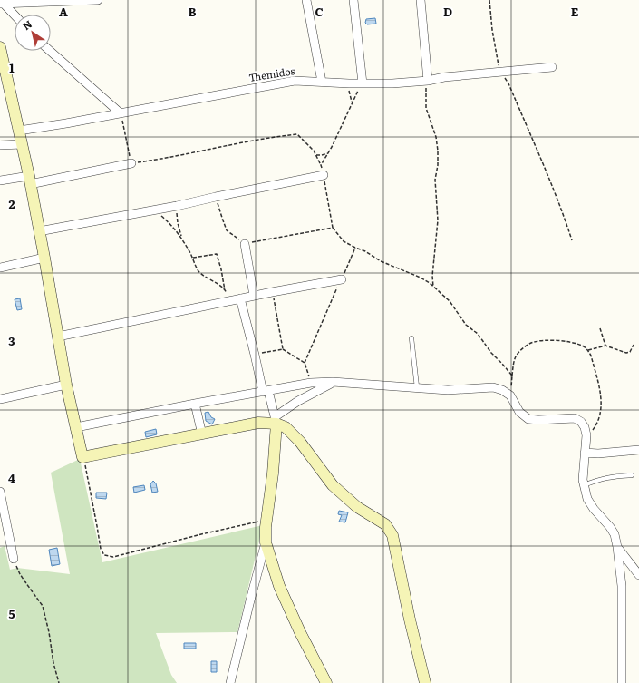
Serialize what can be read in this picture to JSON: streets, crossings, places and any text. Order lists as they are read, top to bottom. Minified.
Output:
{"streets":{"street":["Themidos"]},"north":"top left","grid":{"columns":["A","B","C","D","E"],"rows":["1","2","3","4","5"]}}
